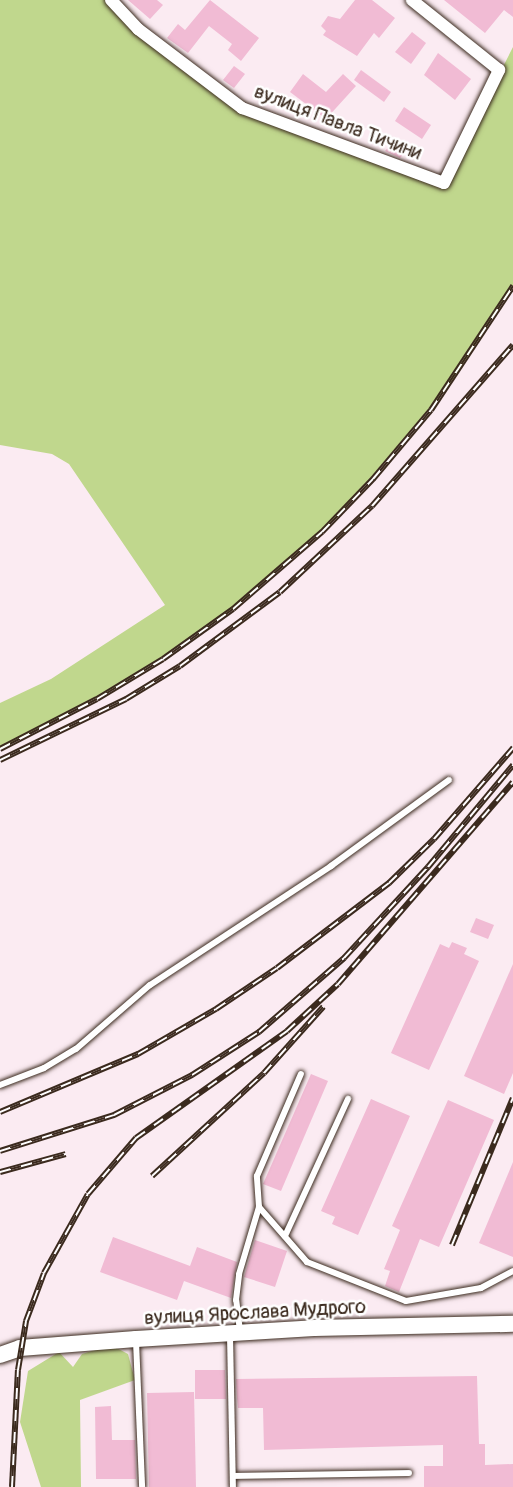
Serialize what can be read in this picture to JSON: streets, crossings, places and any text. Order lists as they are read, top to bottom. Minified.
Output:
{"streets":{"street":["вулиця Павла Тичини","вулиця Ярослава Мудрого"]}}
